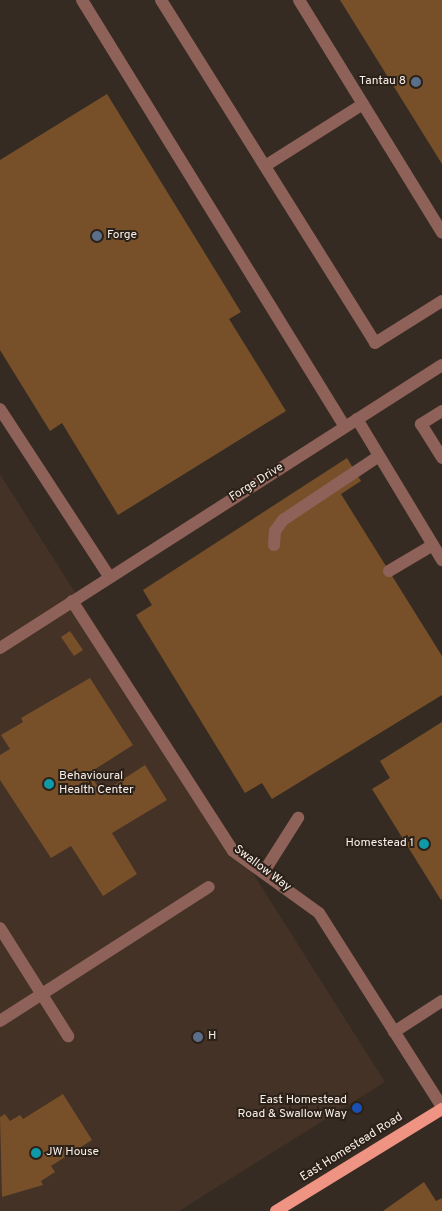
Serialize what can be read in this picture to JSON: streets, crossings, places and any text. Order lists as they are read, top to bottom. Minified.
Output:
{"streets":{"main road":["East Homestead Road"],"street":["Forge Drive","Swallow Way"]},"crossings":[["Forge Drive","Swallow Way"],["Swallow Way","East Homestead Road"]],"places":["Tantau 8","Forge","Behavioural Health Center","Homestead 1","H","East Homestead Road & Swallow Way","JW House"]}
